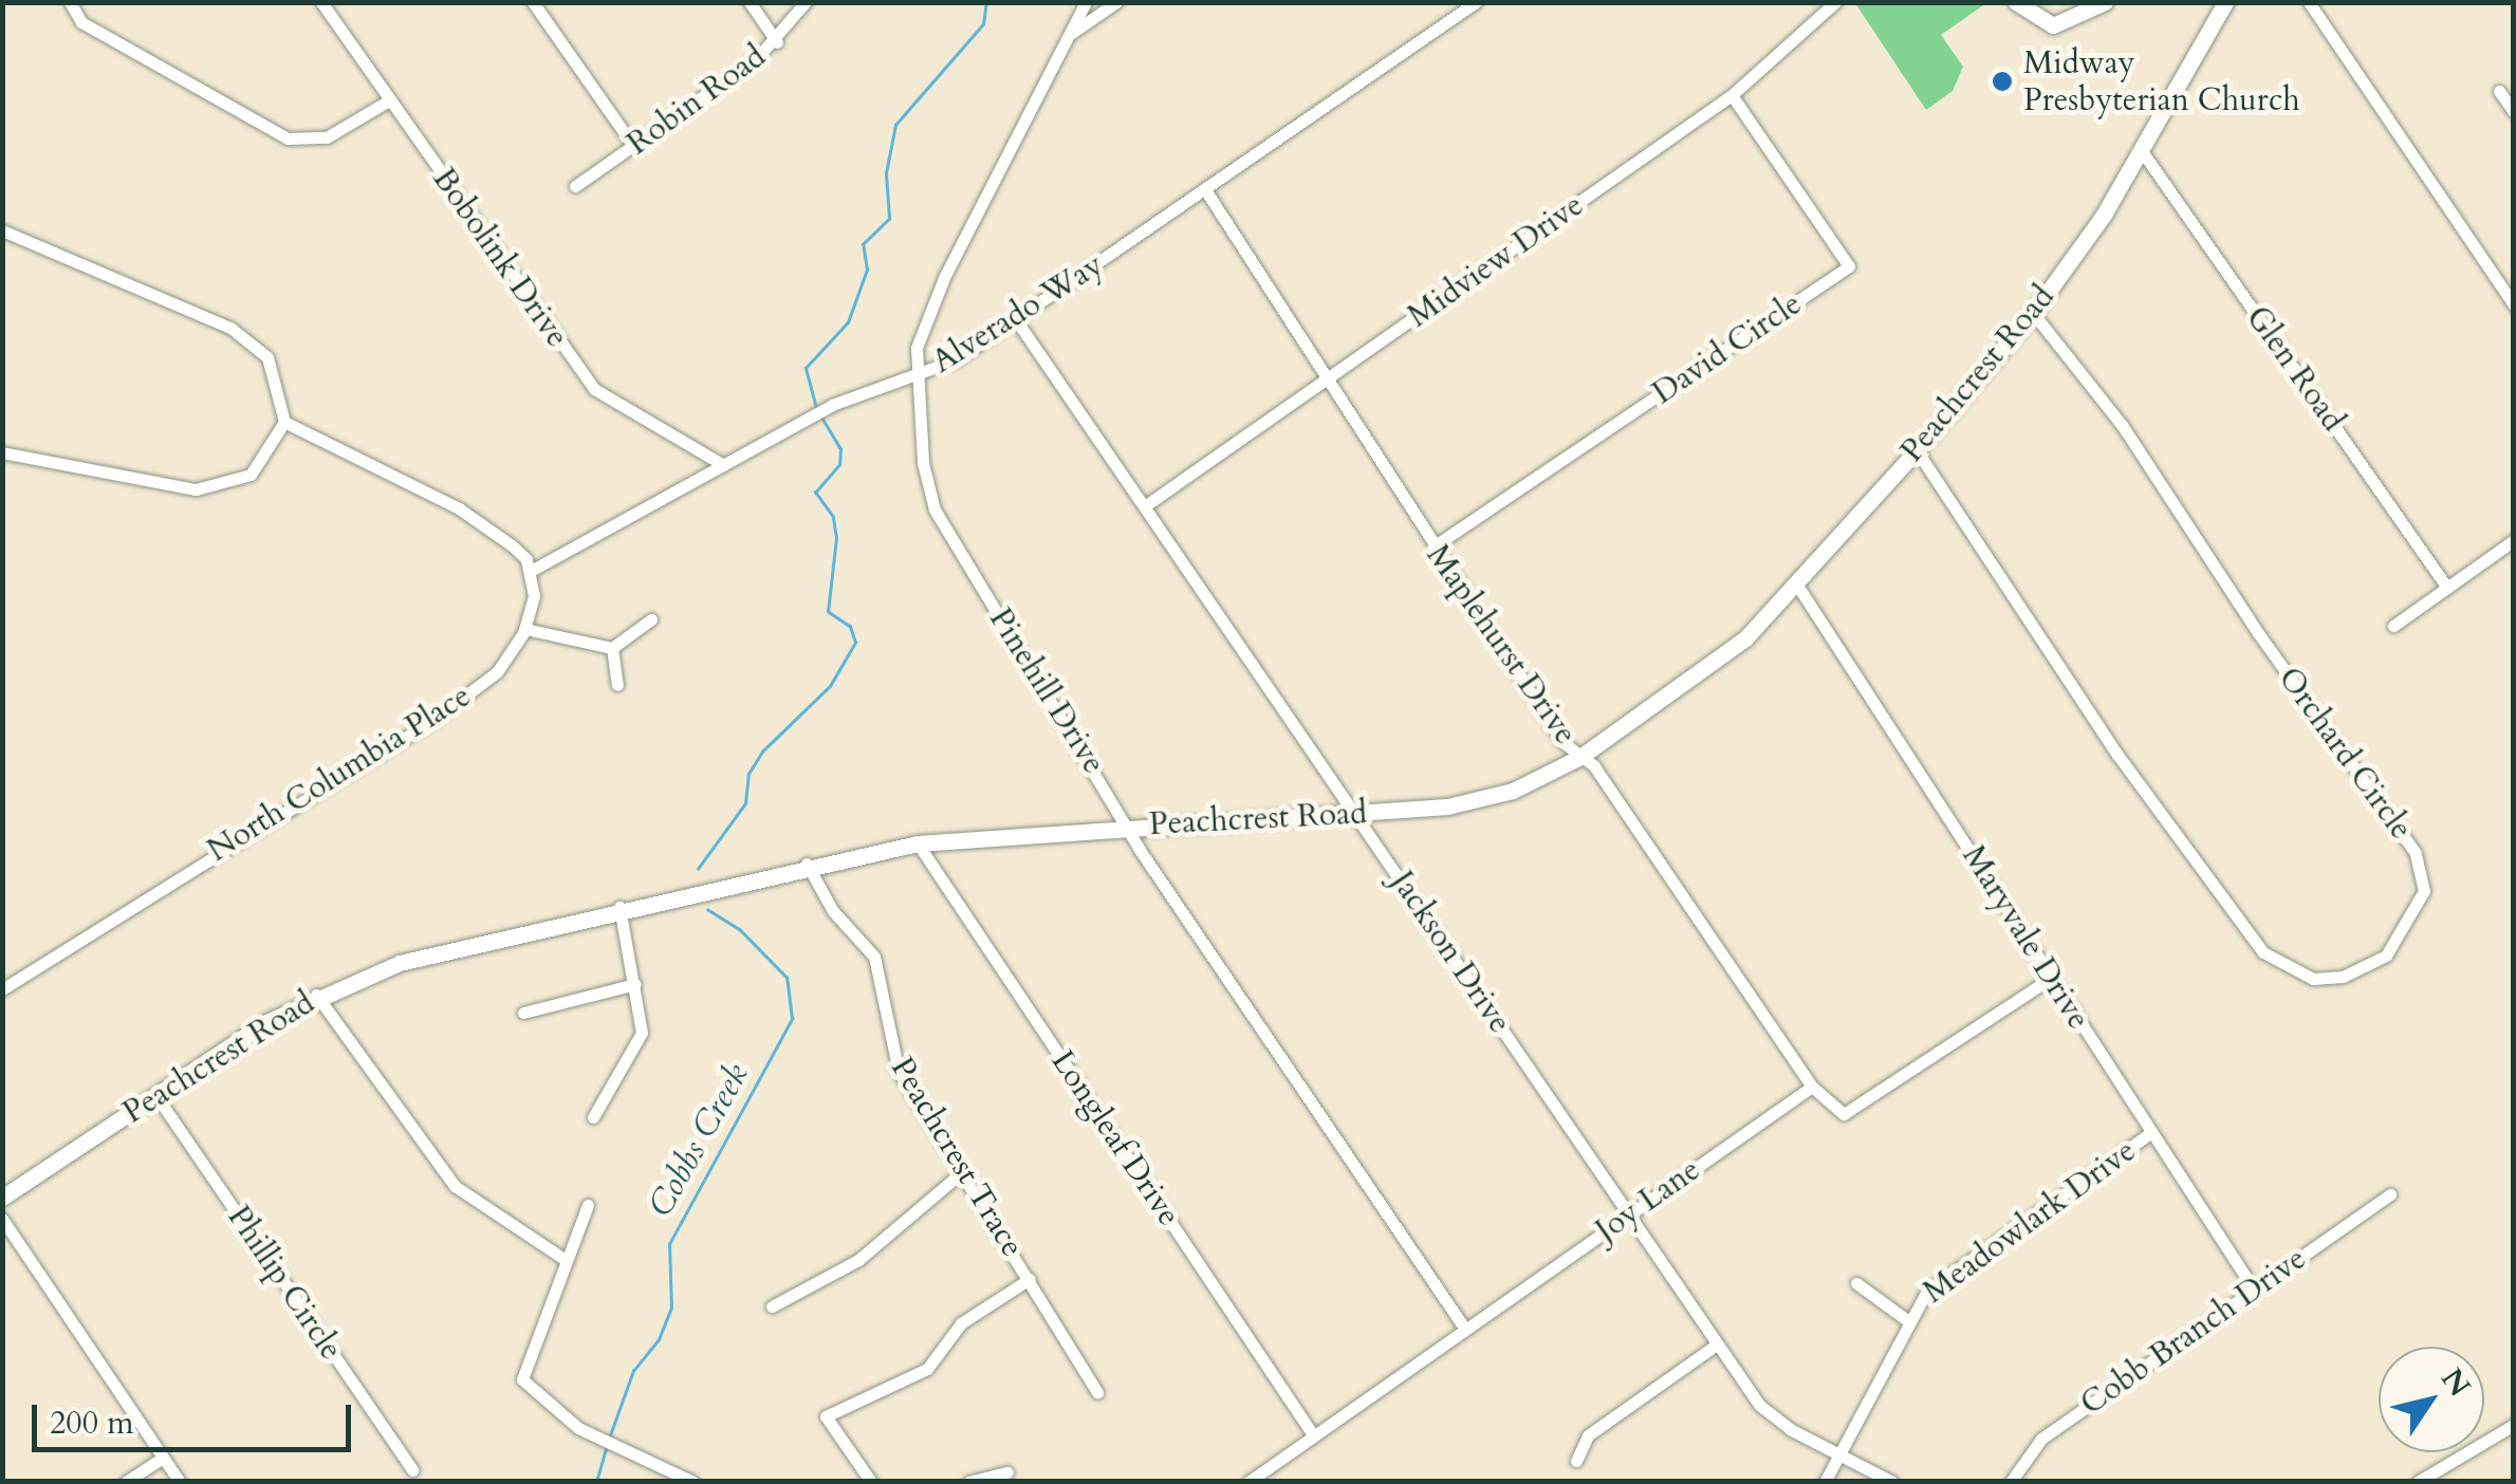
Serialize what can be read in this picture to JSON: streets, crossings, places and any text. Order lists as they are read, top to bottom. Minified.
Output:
{"streets":{"street":["Robin Road","Bobolink Drive","Midview Drive","Alverado Way","David Circle","Glen Road","Peachcrest Road","Maplehurst Drive","Pinehill Drive","Orchard Circle","North Columbia Place","Maryvale Drive","Jackson Drive","Longleaf Drive","Peachcrest Trace","Joy Lane","Meadowlark Drive","Phillip Circle","Cobb Branch Drive"]},"crossings":[["Bobolink Drive","Alverado Way"],["Midview Drive","David Circle"],["Midview Drive","Maplehurst Drive"],["Midview Drive","Jackson Drive"],["Alverado Way","Maplehurst Drive"],["Alverado Way","Pinehill Drive"],["Alverado Way","North Columbia Place"],["Alverado Way","Jackson Drive"],["David Circle","Maplehurst Drive"],["Glen Road","Peachcrest Road"],["Peachcrest Road","Maplehurst Drive"],["Peachcrest Road","Pinehill Drive"],["Peachcrest Road","Orchard Circle"],["Peachcrest Road","Maryvale Drive"],["Peachcrest Road","Jackson Drive"],["Peachcrest Road","Longleaf Drive"],["Peachcrest Road","Peachcrest Trace"],["Peachcrest Road","Phillip Circle"],["Maplehurst Drive","Joy Lane"],["Pinehill Drive","Joy Lane"],["Maryvale Drive","Meadowlark Drive"],["Maryvale Drive","Cobb Branch Drive"],["Jackson Drive","Joy Lane"],["Jackson Drive","Meadowlark Drive"],["Longleaf Drive","Joy Lane"]],"water":["Cobbs Creek"],"places":["Midway Presbyterian Church"],"scale_bar":"200 m","north":"top right"}
